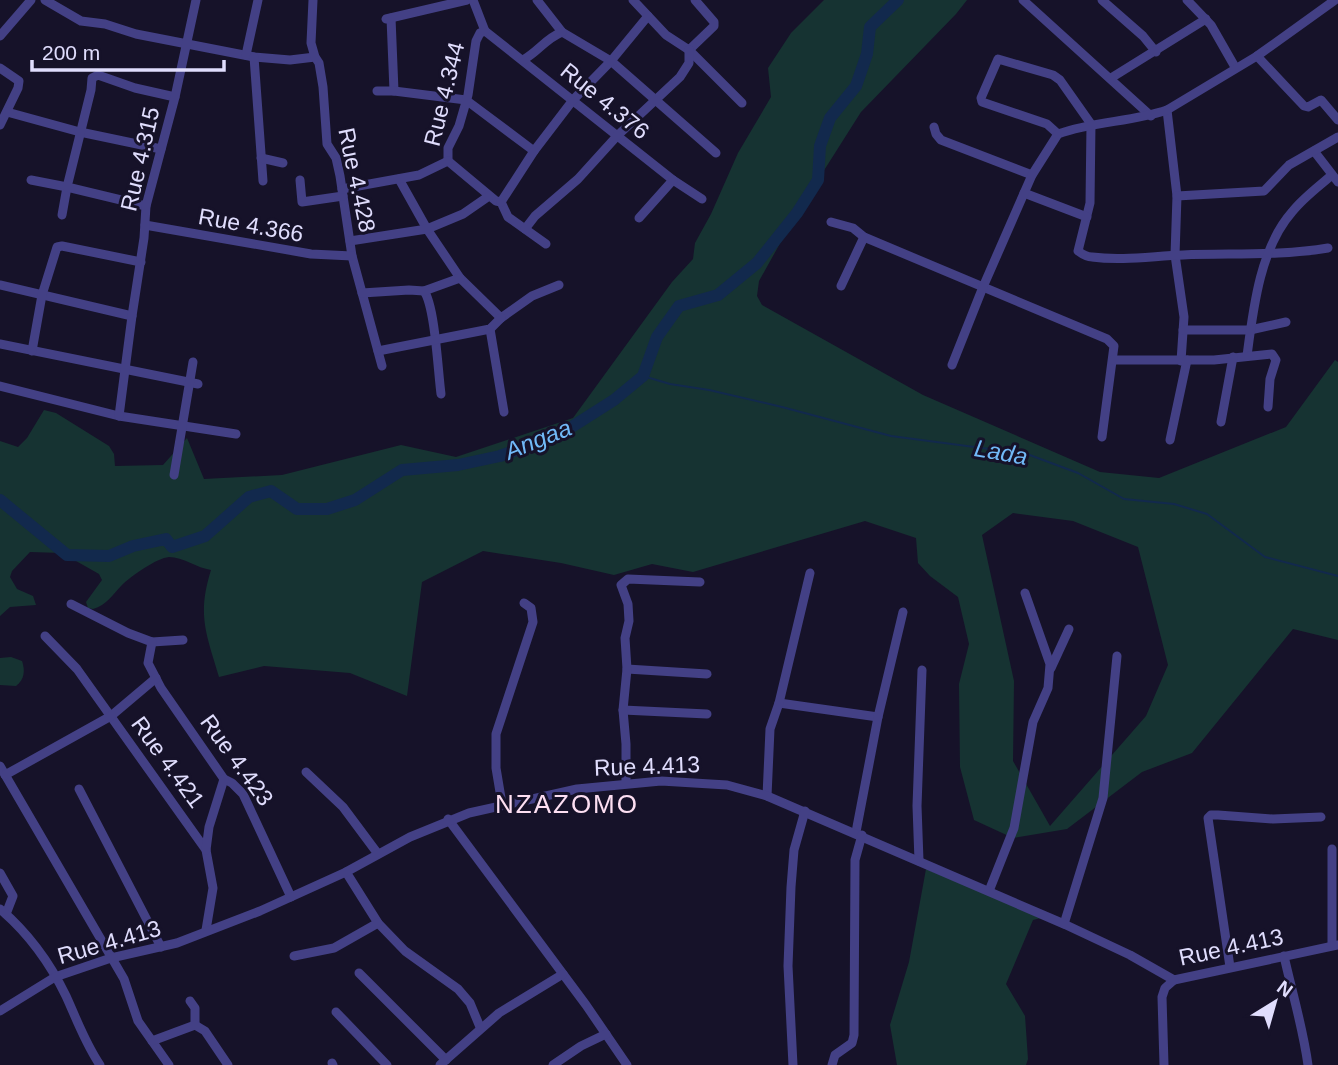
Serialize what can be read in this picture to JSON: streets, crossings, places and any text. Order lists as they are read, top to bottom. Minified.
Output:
{"streets":{"street":["Rue 4.344","Rue 4.376","Rue 4.315","Rue 4.428","Rue 4.366","Rue 4.423","Rue 4.421","Rue 4.413"]},"crossings":[["Rue 4.344","Rue 4.376"],["Rue 4.315","Rue 4.366"],["Rue 4.428","Rue 4.366"],["Rue 4.423","Rue 4.413"],["Rue 4.421","Rue 4.413"]],"districts":["NZAZOMO"],"water":["Angaa","Lada"],"scale_bar":"200 m","north":"top right"}
